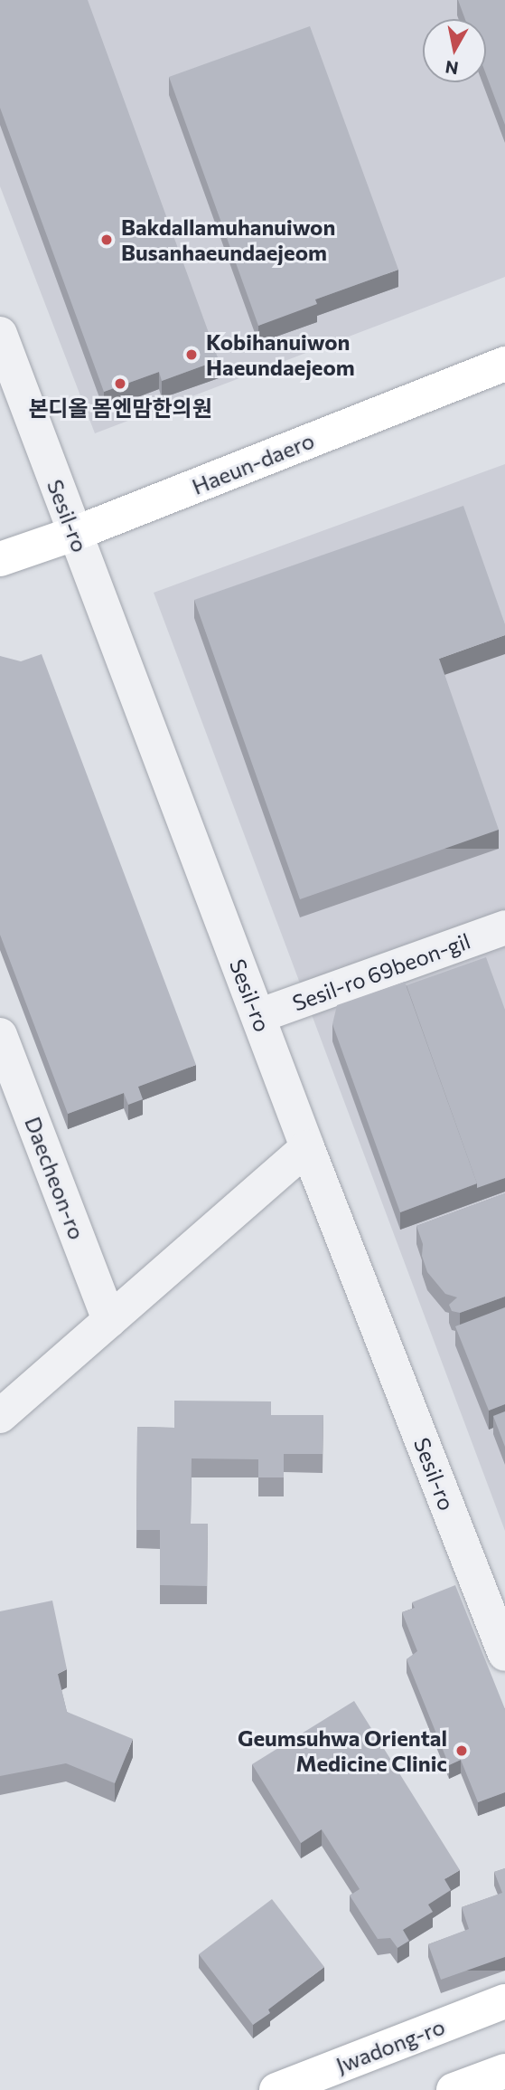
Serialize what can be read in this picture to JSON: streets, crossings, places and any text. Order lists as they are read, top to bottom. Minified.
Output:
{"streets":{"main road":["Haeun-daero","Jwadong-ro"],"street":["Sesil-ro","Sesil-ro 69beon-gil","Daecheon-ro"]},"crossings":[["Haeun-daero","Sesil-ro"],["Sesil-ro","Sesil-ro 69beon-gil"]],"places":["Bakdallamuhanuiwon Busanhaeundaejeom","Kobihanuiwon Haeundaejeom","본디올 몸엔맘한의원","Geumsuhwa Oriental Medicine Clinic"],"north":"bottom"}
